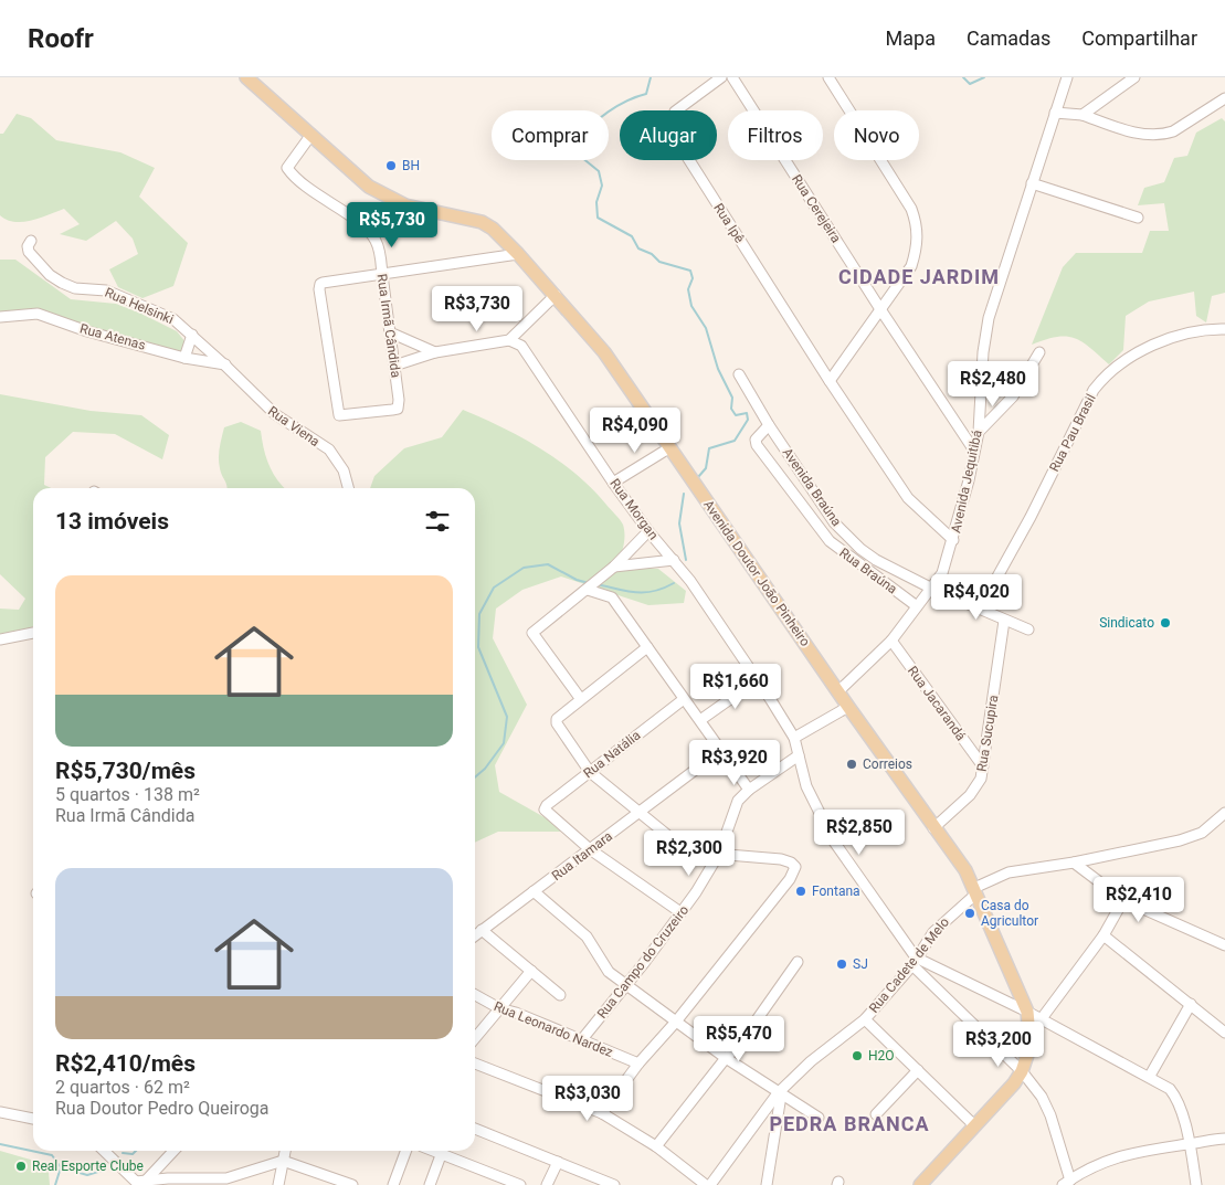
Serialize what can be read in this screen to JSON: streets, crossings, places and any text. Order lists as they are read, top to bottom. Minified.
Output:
{"streets":{"main road":["Avenida Doutor João Pinheiro"],"street":["Rua Cerejeira","Rua Ipê","Rua Helsinki","Rua Irmã Cândida","Rua Atenas","Rua Viena","Rua Pau Brasil","Avenida Jequitibá","Avenida Braúna","Rua Morgan","Rua Braúna","Rua Jacarandá","Rua Sucupira","Rua Natália","Rua Itamara","Rua Campo do Cruzeiro","Rua Cadete de Melo","Rua Leonardo Nardez"]},"crossings":[["Rua Cerejeira","Avenida Jequitibá"],["Rua Ipê","Avenida Jequitibá"],["Rua Helsinki","Rua Atenas"],["Rua Helsinki","Rua Viena"],["Rua Irmã Cândida","Avenida Doutor João Pinheiro"],["Rua Atenas","Rua Viena"],["Rua Pau Brasil","Avenida Braúna"],["Avenida Jequitibá","Avenida Braúna"],["Avenida Jequitibá","Rua Braúna"],["Avenida Jequitibá","Avenida Doutor João Pinheiro"],["Avenida Jequitibá","Rua Jacarandá"],["Avenida Braúna","Rua Braúna"],["Avenida Braúna","Rua Sucupira"],["Rua Morgan","Avenida Doutor João Pinheiro"],["Rua Morgan","Rua Cadete de Melo"],["Avenida Doutor João Pinheiro","Rua Sucupira"],["Avenida Doutor João Pinheiro","Rua Cadete de Melo"],["Rua Jacarandá","Rua Sucupira"],["Rua Natália","Rua Itamara"],["Rua Campo do Cruzeiro","Rua Leonardo Nardez"]],"districts":["CIDADE JARDIM","PEDRA BRANCA"],"places":["BH","Sindicato","Correios","Fontana","Casa do Agricultor","SJ","H2O","Real Esporte Clube"],"page":{"header":"Roofr","nav":["Mapa","Camadas","Compartilhar"],"chip":["Comprar","Alugar","Filtros","Novo"],"price":["R$5,730","R$3,730","R$2,480","R$4,090","R$4,020","R$1,660","R$3,920","R$2,850","R$2,300","R$2,410","R$5,470","R$3,200","R$3,030"],"heading":"13 imóveis","list":[{"name":"R$5,730/mês","note":"5 quartos · 138 m² · Rua Irmã Cândida"},{"name":"R$2,410/mês","note":"2 quartos · 62 m² · Rua Doutor Pedro Queiroga"}]}}
